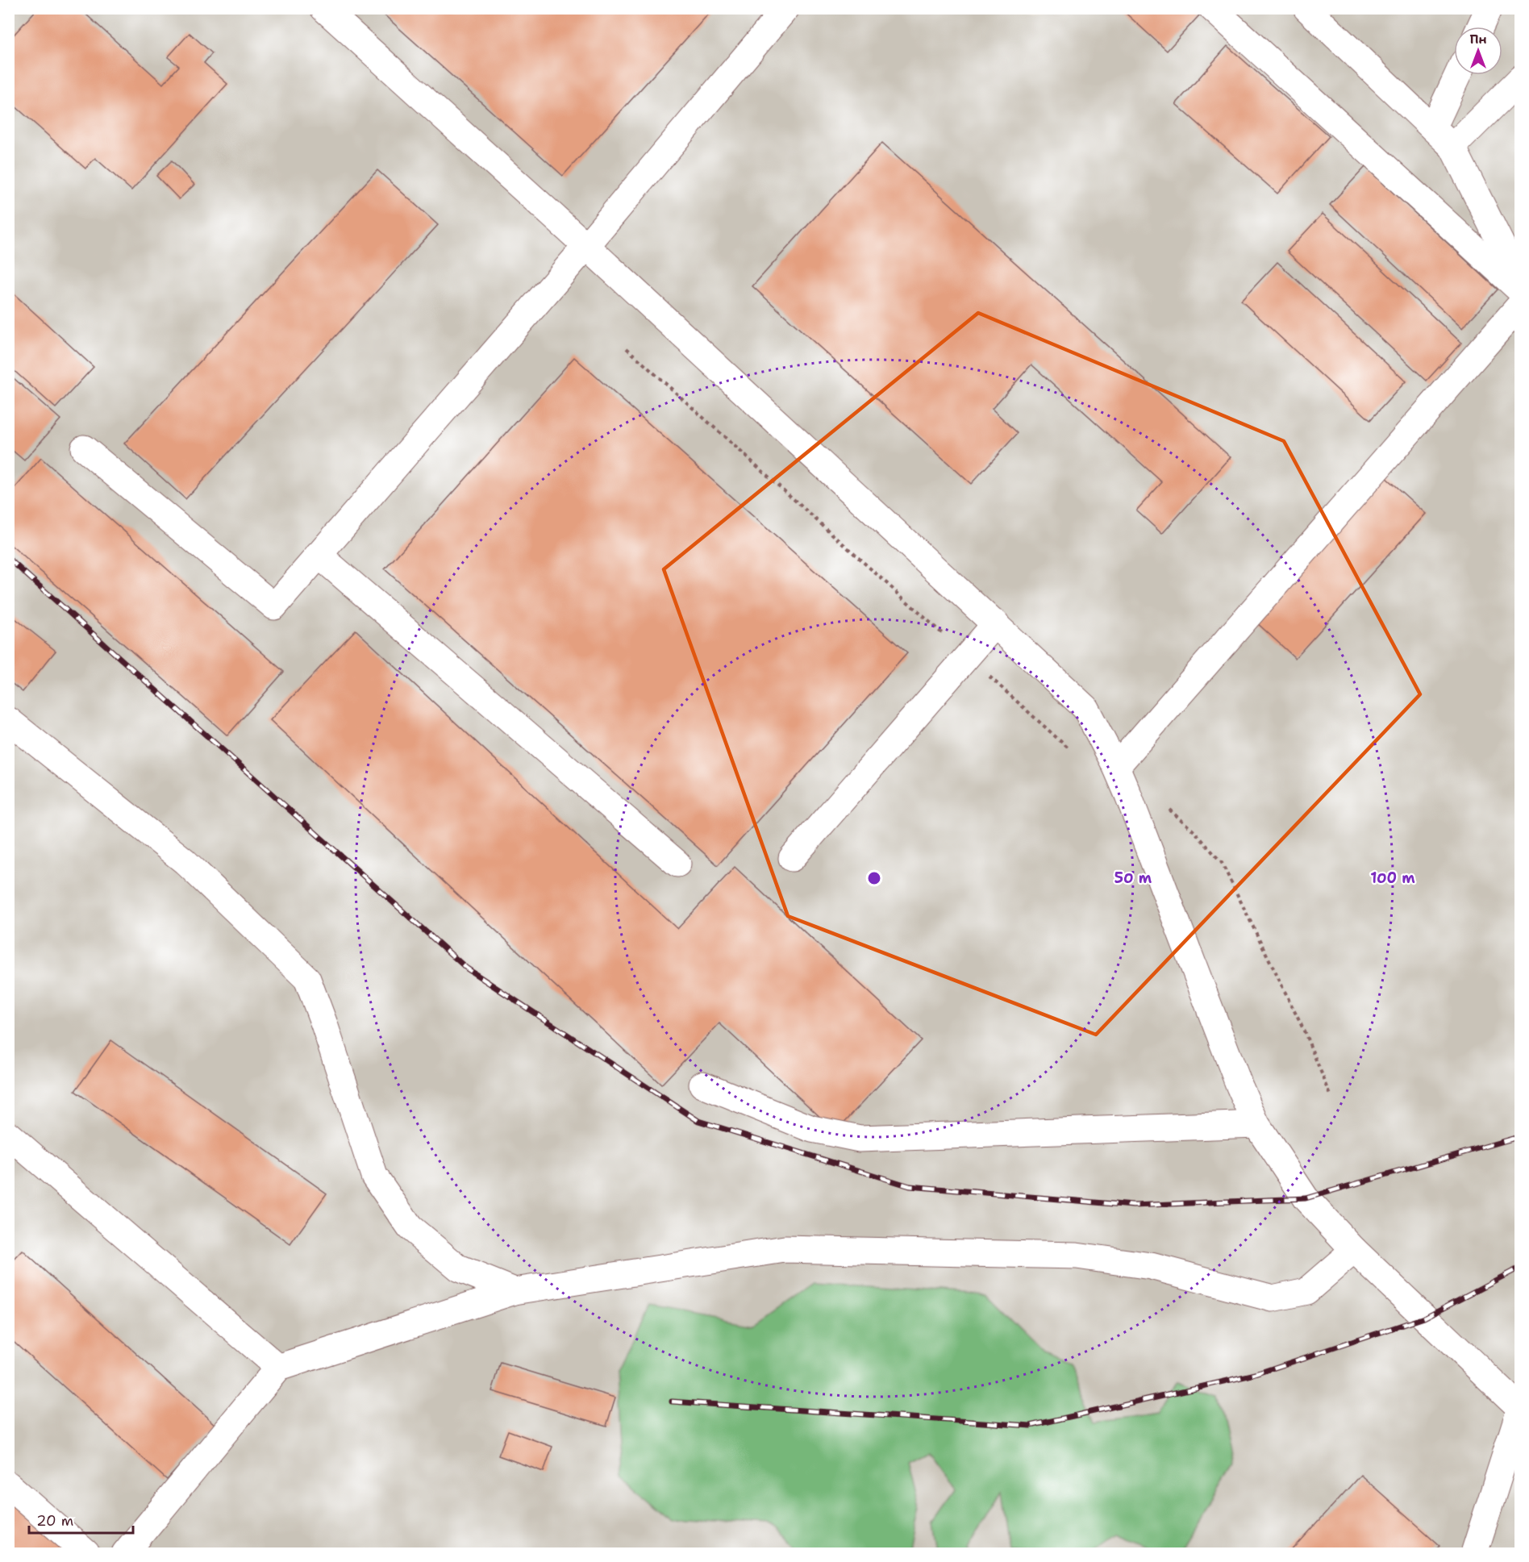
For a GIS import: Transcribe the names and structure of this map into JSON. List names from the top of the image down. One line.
{"scale_bar":"20 m","north":"top","rings":["50 m","100 m"]}
